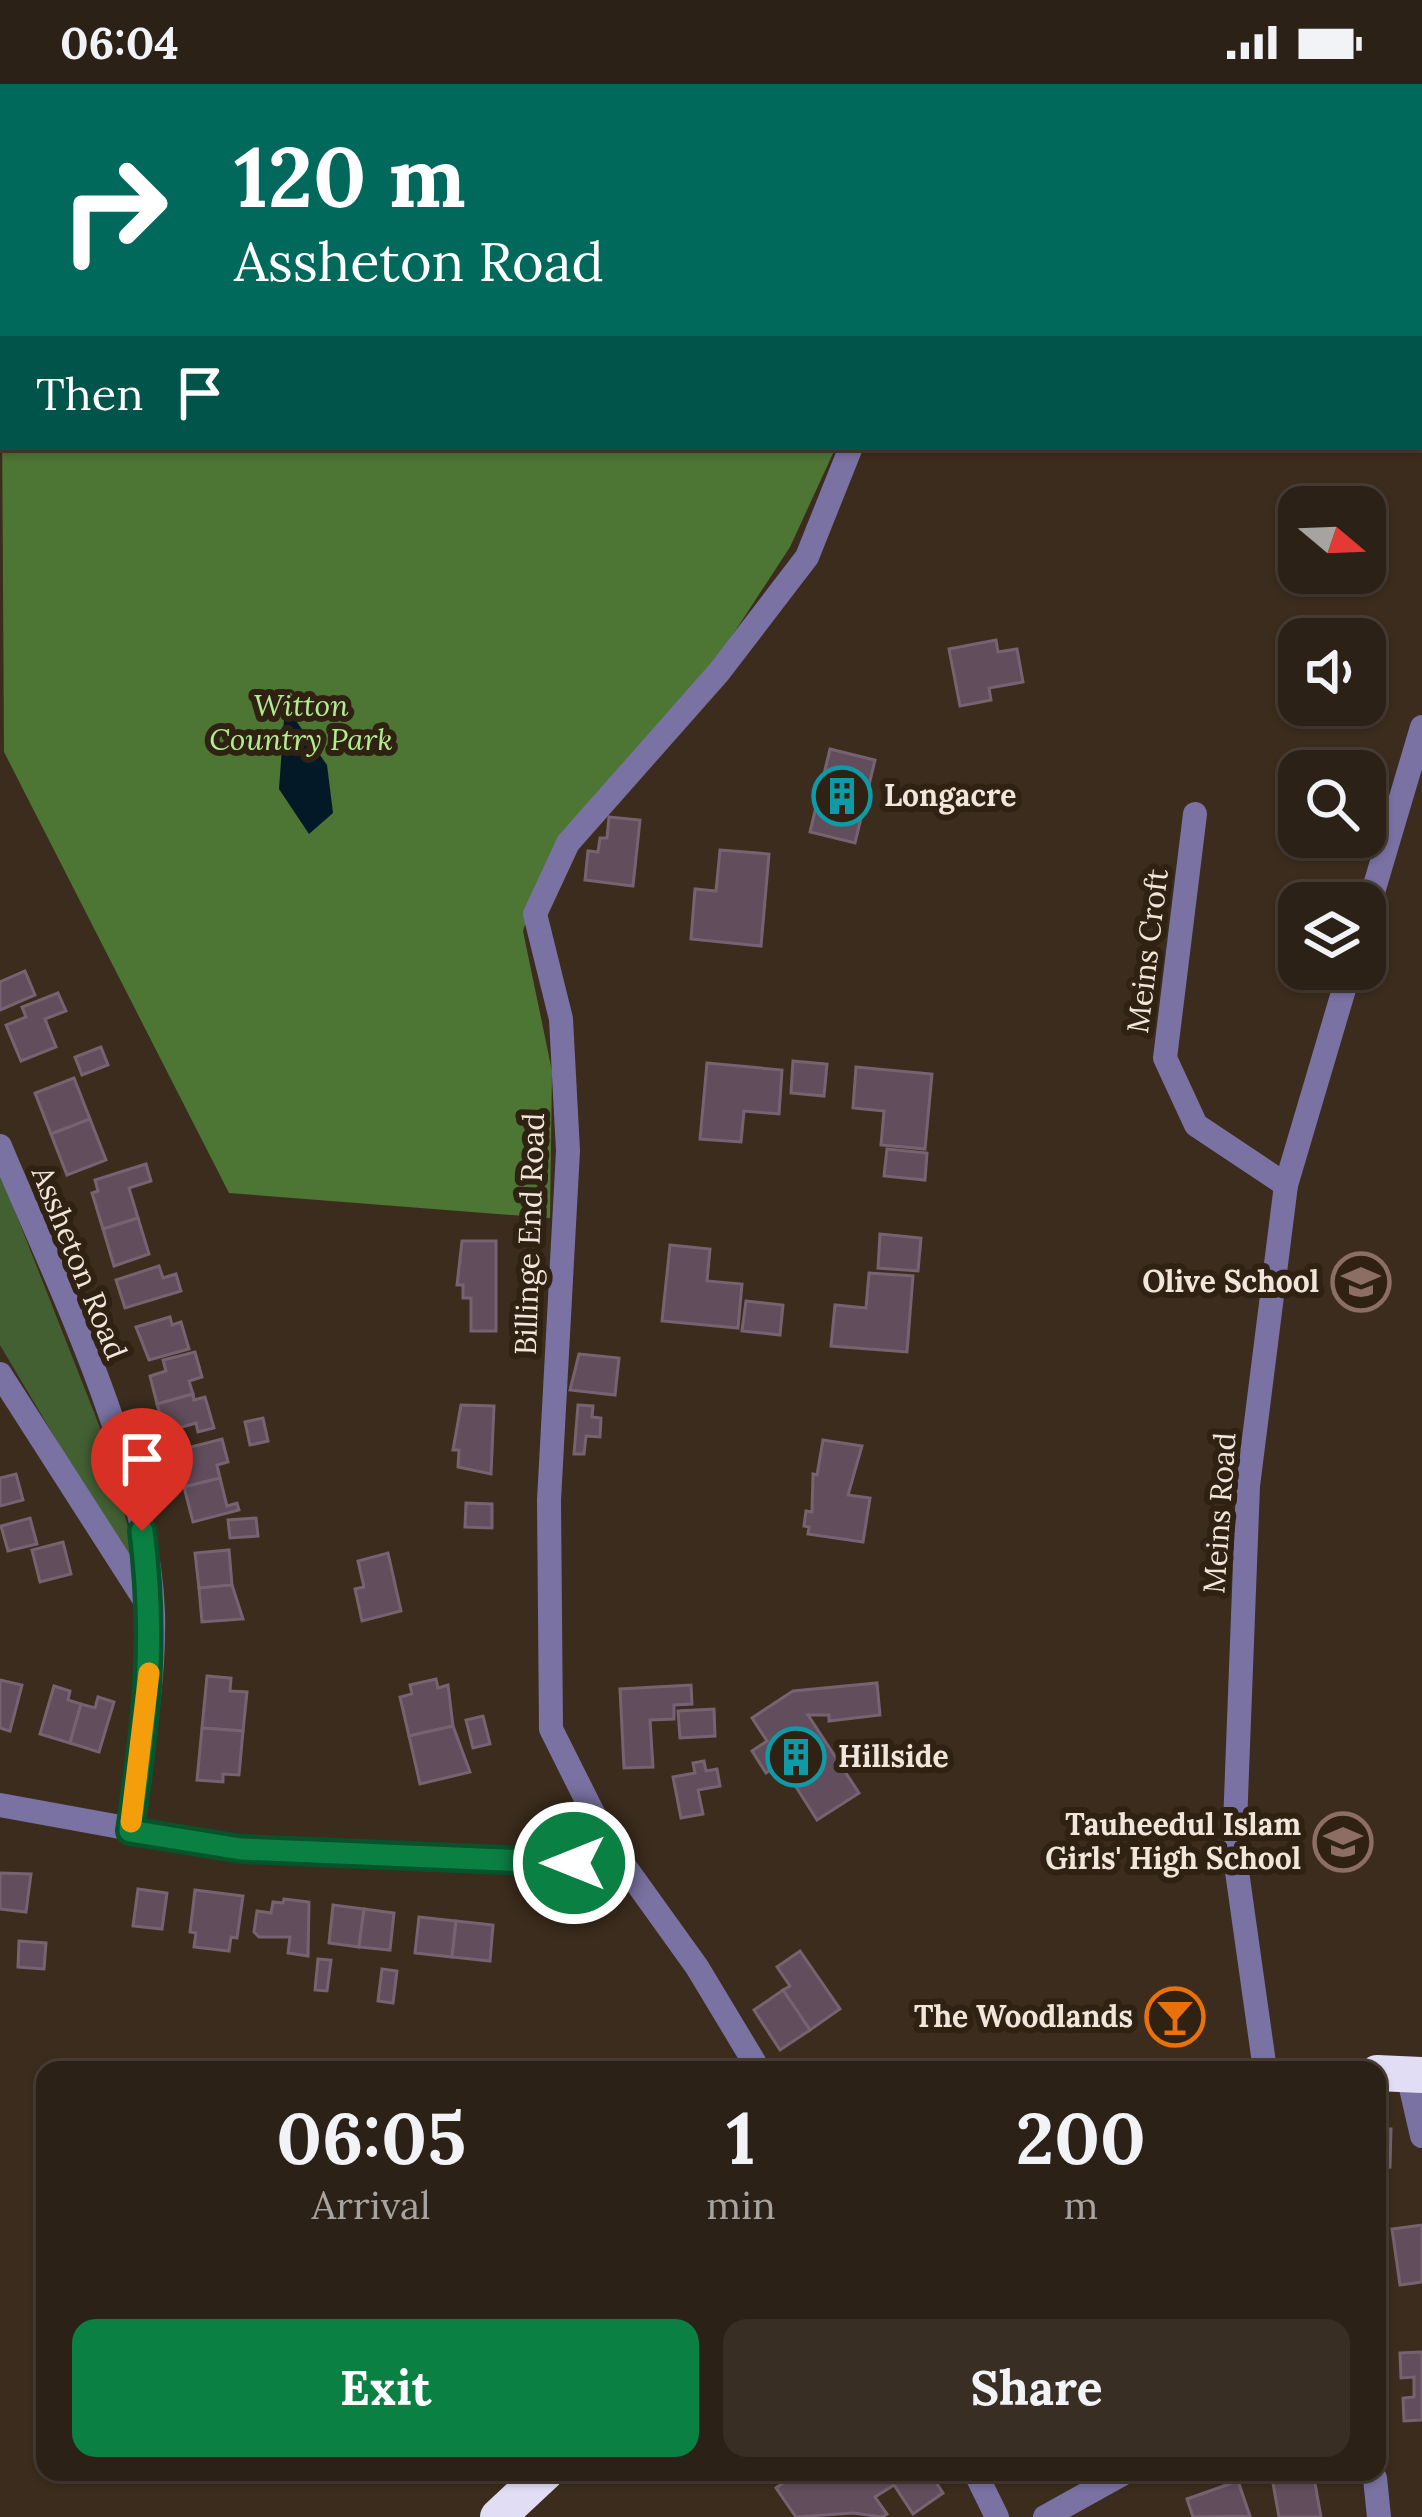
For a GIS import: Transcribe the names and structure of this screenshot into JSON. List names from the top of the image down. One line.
{"streets":{"street":["Meins Croft","Billinge End Road","Assheton Road","Meins Road"]},"crossings":[["Meins Croft","Meins Road"]],"parks":["Witton Country Park"],"places":{"building":["Longacre","Hillside"],"school or university":["Olive School","Tauheedul Islam Girls' High School"],"bar":["The Woodlands"]},"north":"right","page":{"status":"06:04","turn":["120 m","Assheton Road"],"then":"Then","eta":["06:05","Arrival","1","min","200","m"],"buttons":["Exit","Share"]}}
